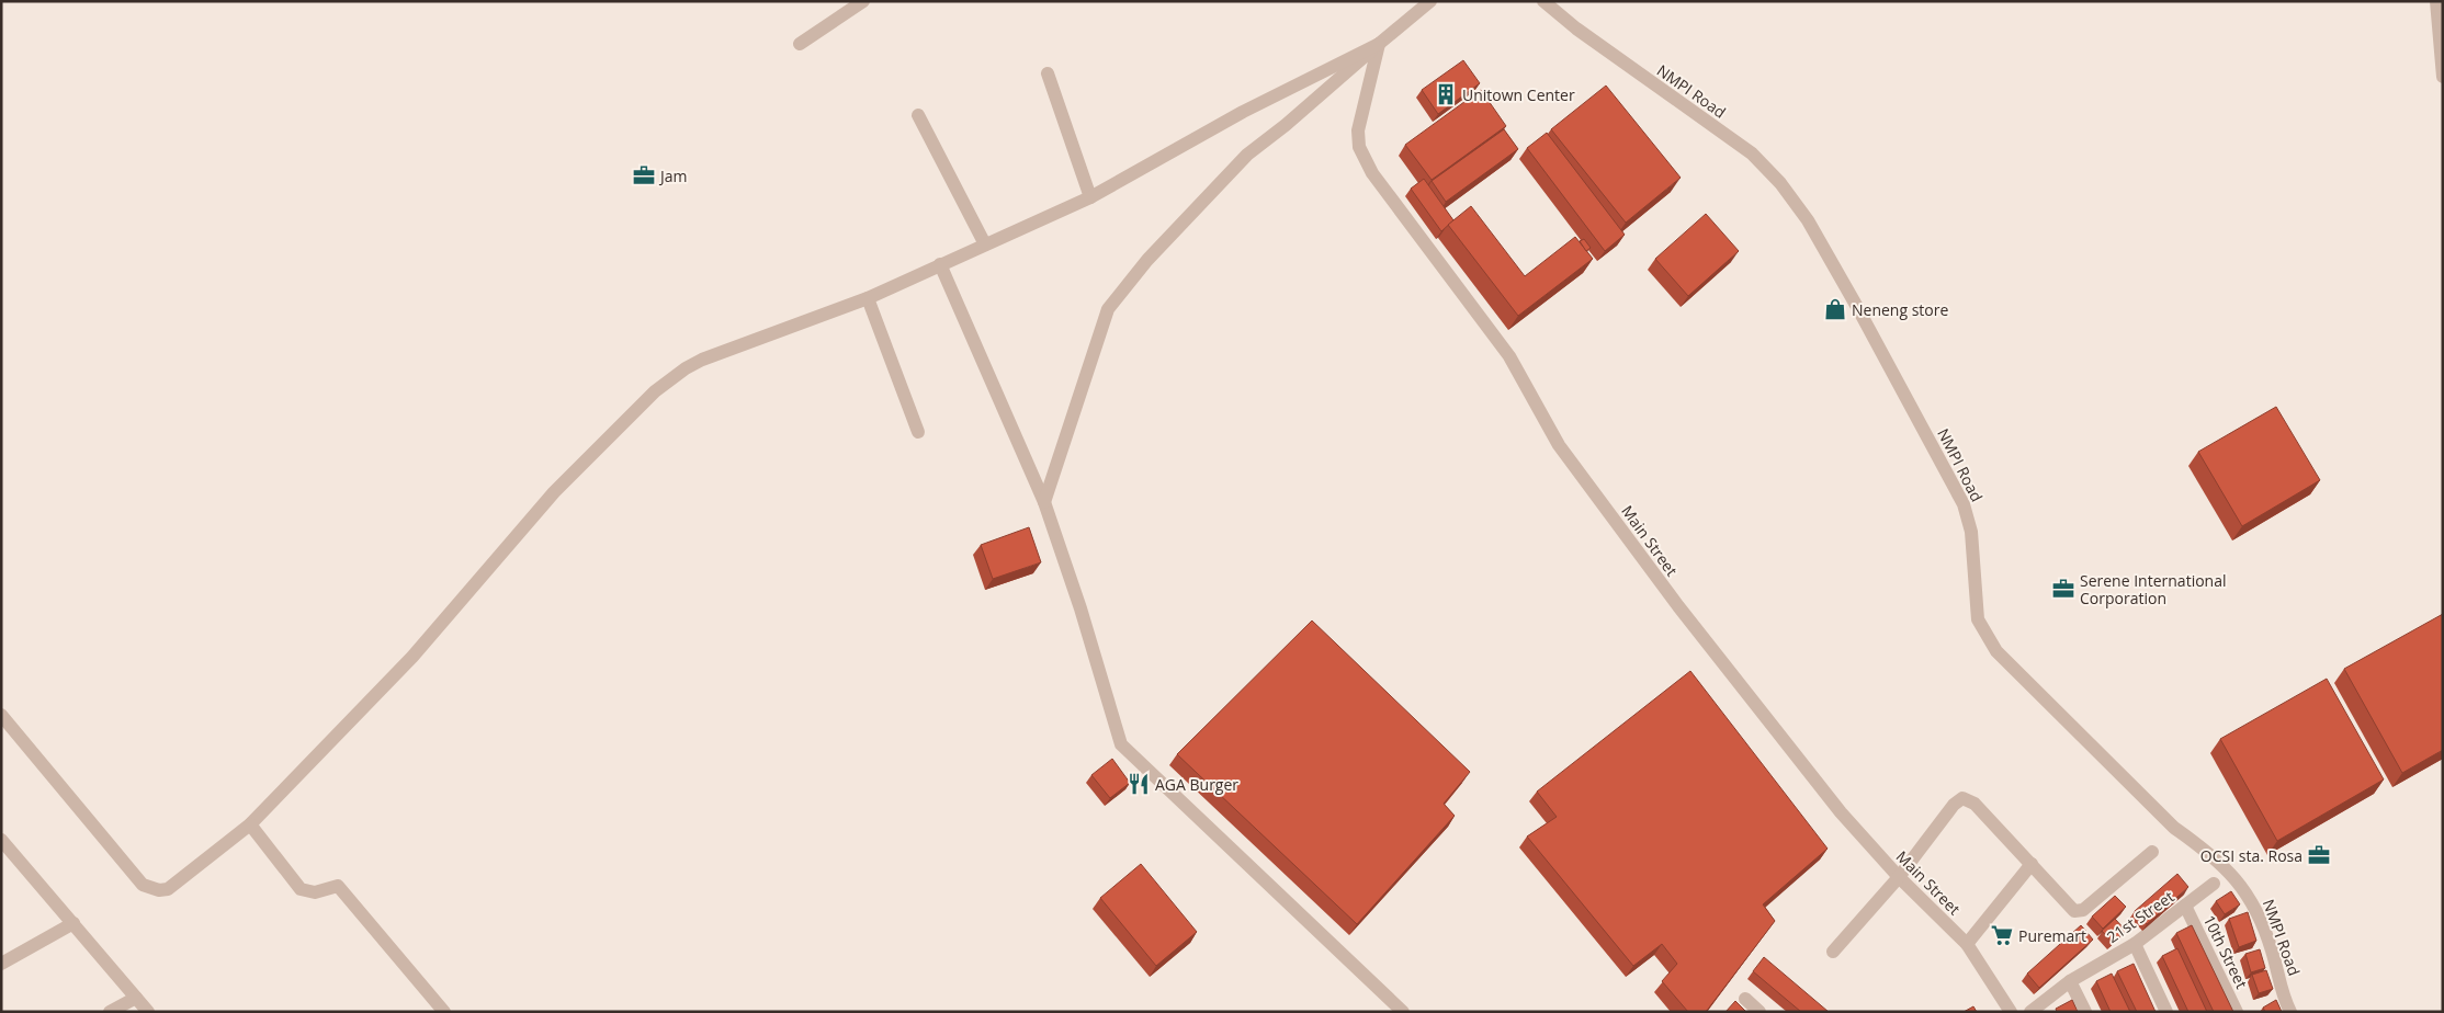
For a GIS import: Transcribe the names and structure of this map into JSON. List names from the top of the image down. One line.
{"streets":{"street":["NMPI Road","Main Street","21st Street","10th Street"]},"crossings":[["21st Street","10th Street"]],"places":{"building":["Unitown Center"],"office":["Jam","Serene International Corporation","OCSI sta. Rosa"],"shop":["Neneng store"],"restaurant":["AGA Burger"],"supermarket":["Puremart"]}}
